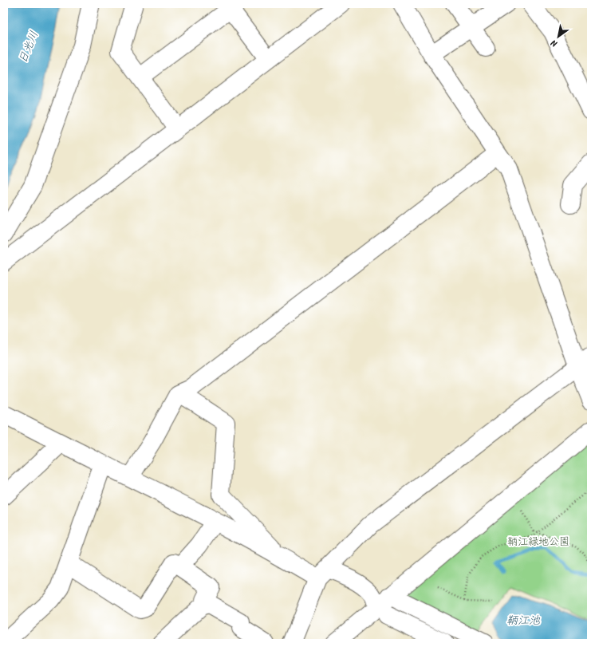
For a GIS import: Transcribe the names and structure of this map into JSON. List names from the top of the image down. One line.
{"water":["日光川","鞆江池"],"parks":["鞆江緑地公園"],"north":"bottom left"}
